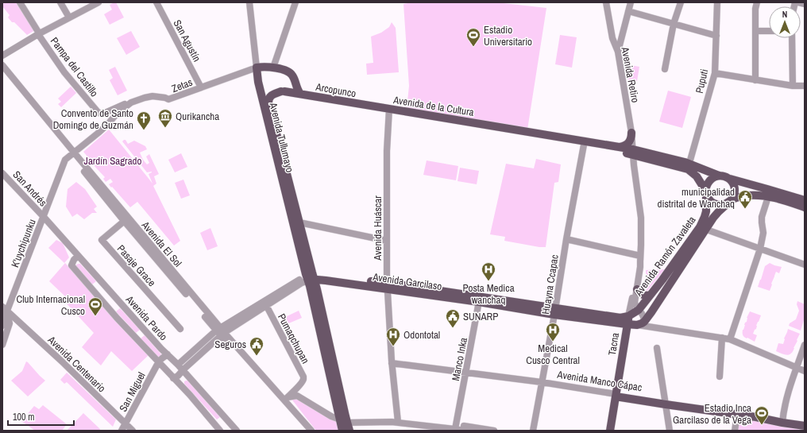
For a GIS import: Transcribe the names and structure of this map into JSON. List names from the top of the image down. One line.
{"streets":{"main road":["Arcopunco","Avenida de la Cultura","Avenida Tullumayo","Avenida Ramón Zavaleta","Avenida Garcilaso","Tacna","Avenida Manco Cápac"],"street":["San Agustín","Pampa del Castillo","Avenida Retiro","Puputi","Zetas","San Andrés","Avenida Huáscar","K'uychipunku","Avenida El Sol","Pasaje Grace","Huayna Ccapac","Avenida Pardo","Pumaqchupan","Manco Inka","Avenida Centenario","San Miguel"]},"crossings":[["San Agustín","Zetas"],["Pampa del Castillo","Zetas"],["Pampa del Castillo","K'uychipunku"],["Avenida Retiro","Avenida de la Cultura"],["Avenida Retiro","Tacna"],["Puputi","Avenida de la Cultura"],["Zetas","Avenida Tullumayo"],["Zetas","K'uychipunku"],["Arcopunco","Avenida de la Cultura"],["Arcopunco","Avenida Tullumayo"],["Arcopunco","Avenida Huáscar"],["Avenida de la Cultura","Avenida Huáscar"],["Avenida de la Cultura","Avenida Ramón Zavaleta"],["Avenida de la Cultura","Huayna Ccapac"],["Avenida de la Cultura","Tacna"],["Avenida Tullumayo","Avenida Garcilaso"],["San Andrés","K'uychipunku"],["San Andrés","Avenida Pardo"],["Avenida Huáscar","Avenida Garcilaso"],["Avenida Huáscar","Avenida Manco Cápac"],["K'uychipunku","Avenida El Sol"],["K'uychipunku","Avenida Pardo"],["K'uychipunku","Avenida Centenario"],["Avenida El Sol","Pasaje Grace"],["Avenida Ramón Zavaleta","Avenida Garcilaso"],["Avenida Ramón Zavaleta","Tacna"],["Avenida Garcilaso","Huayna Ccapac"],["Avenida Garcilaso","Tacna"],["Avenida Garcilaso","Manco Inka"],["Huayna Ccapac","Avenida Manco Cápac"],["Tacna","Avenida Manco Cápac"],["Manco Inka","Avenida Manco Cápac"],["Avenida Centenario","San Miguel"]],"parks":["Jardín Sagrado"],"places":{"sports":["Estadio Universitario","Club Internacional Cusco","Estadio Inca Garcilaso de la Vega"],"museum":["Qurikancha"],"church":["Convento de Santo Domingo de Guzmán"],"public building":["municipalidad distrital de Wanchaq","SUNARP","Seguros"],"hospital":["Posta Medica wanchaq","Medical Cusco Central","Odontotal"]},"scale_bar":"100 m","north":"top"}
